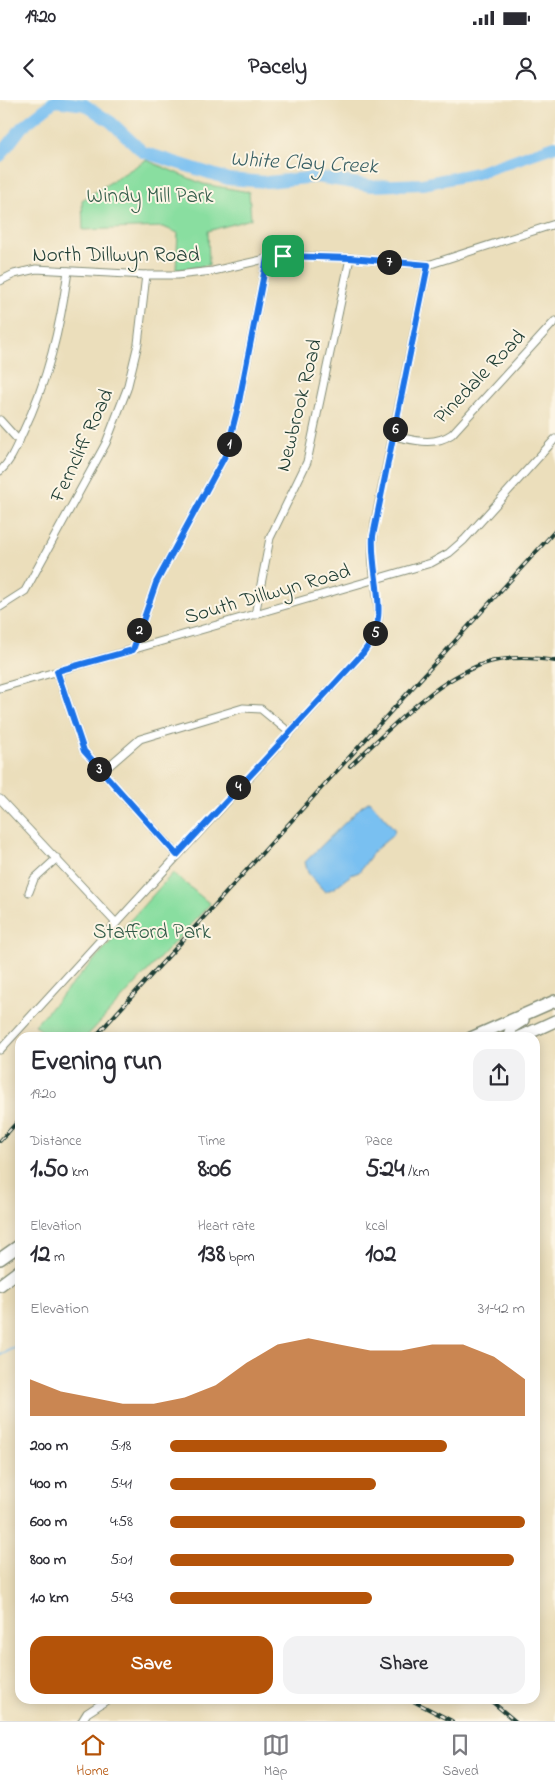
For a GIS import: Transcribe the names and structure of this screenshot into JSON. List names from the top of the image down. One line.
{"streets":{"street":["North Dillwyn Road","Pinedale Road","Newbrook Road","Ferncliff Road","South Dillwyn Road"]},"crossings":[["North Dillwyn Road","Newbrook Road"],["North Dillwyn Road","Ferncliff Road"],["Newbrook Road","South Dillwyn Road"]],"water":["White Clay Creek"],"parks":["Windy Mill Park","Stafford Park"],"page":{"status":"19:20","header":"Pacely","pins":["7","6","1","2","5","3","4"],"heading":["Evening run","19:20"],"stats":[["Distance","1.50 km"],["Time","8:06"],["Pace","5:24 /km"],["Elevation","12 m"],["Heart rate","138 bpm"],["kcal","102"]],"chart":["Elevation","31–42 m"],"list":[{"name":"200 m","note":"5:18"},{"name":"400 m","note":"5:41"},{"name":"600 m","note":"4:58"},{"name":"800 m","note":"5:01"},{"name":"1.0 km","note":"5:43"}],"buttons":["Save","Share"],"tabs":["Home","Map","Saved"]}}
